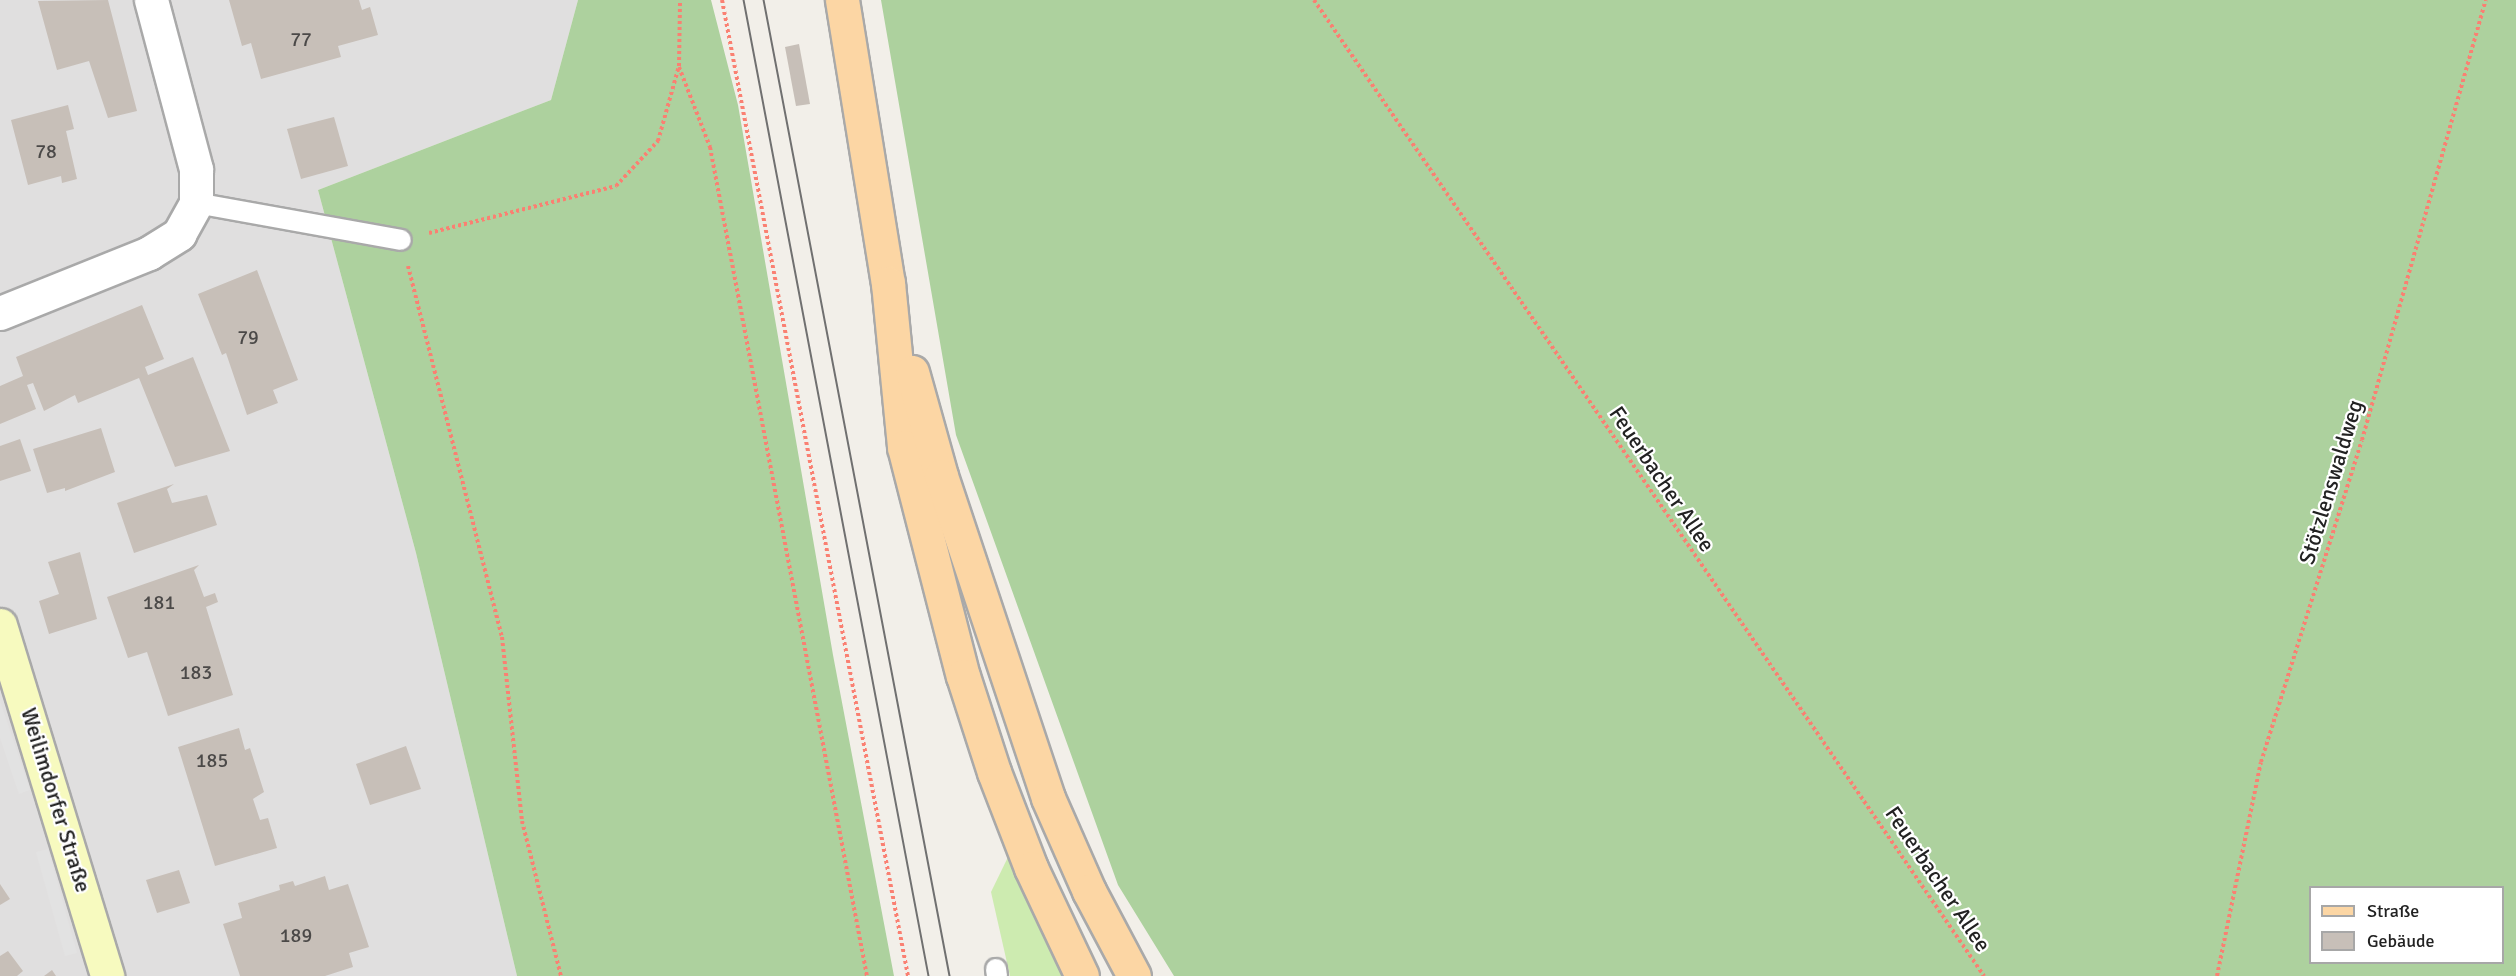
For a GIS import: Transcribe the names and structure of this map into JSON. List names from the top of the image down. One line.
{"streets":{"street":["Weilimdorfer Straße"],"path":["Feuerbacher Allee","Stötzlenswaldweg"]},"house_numbers":["77","78","79","181","183","185","189"],"legend":["Straße","Gebäude"]}
